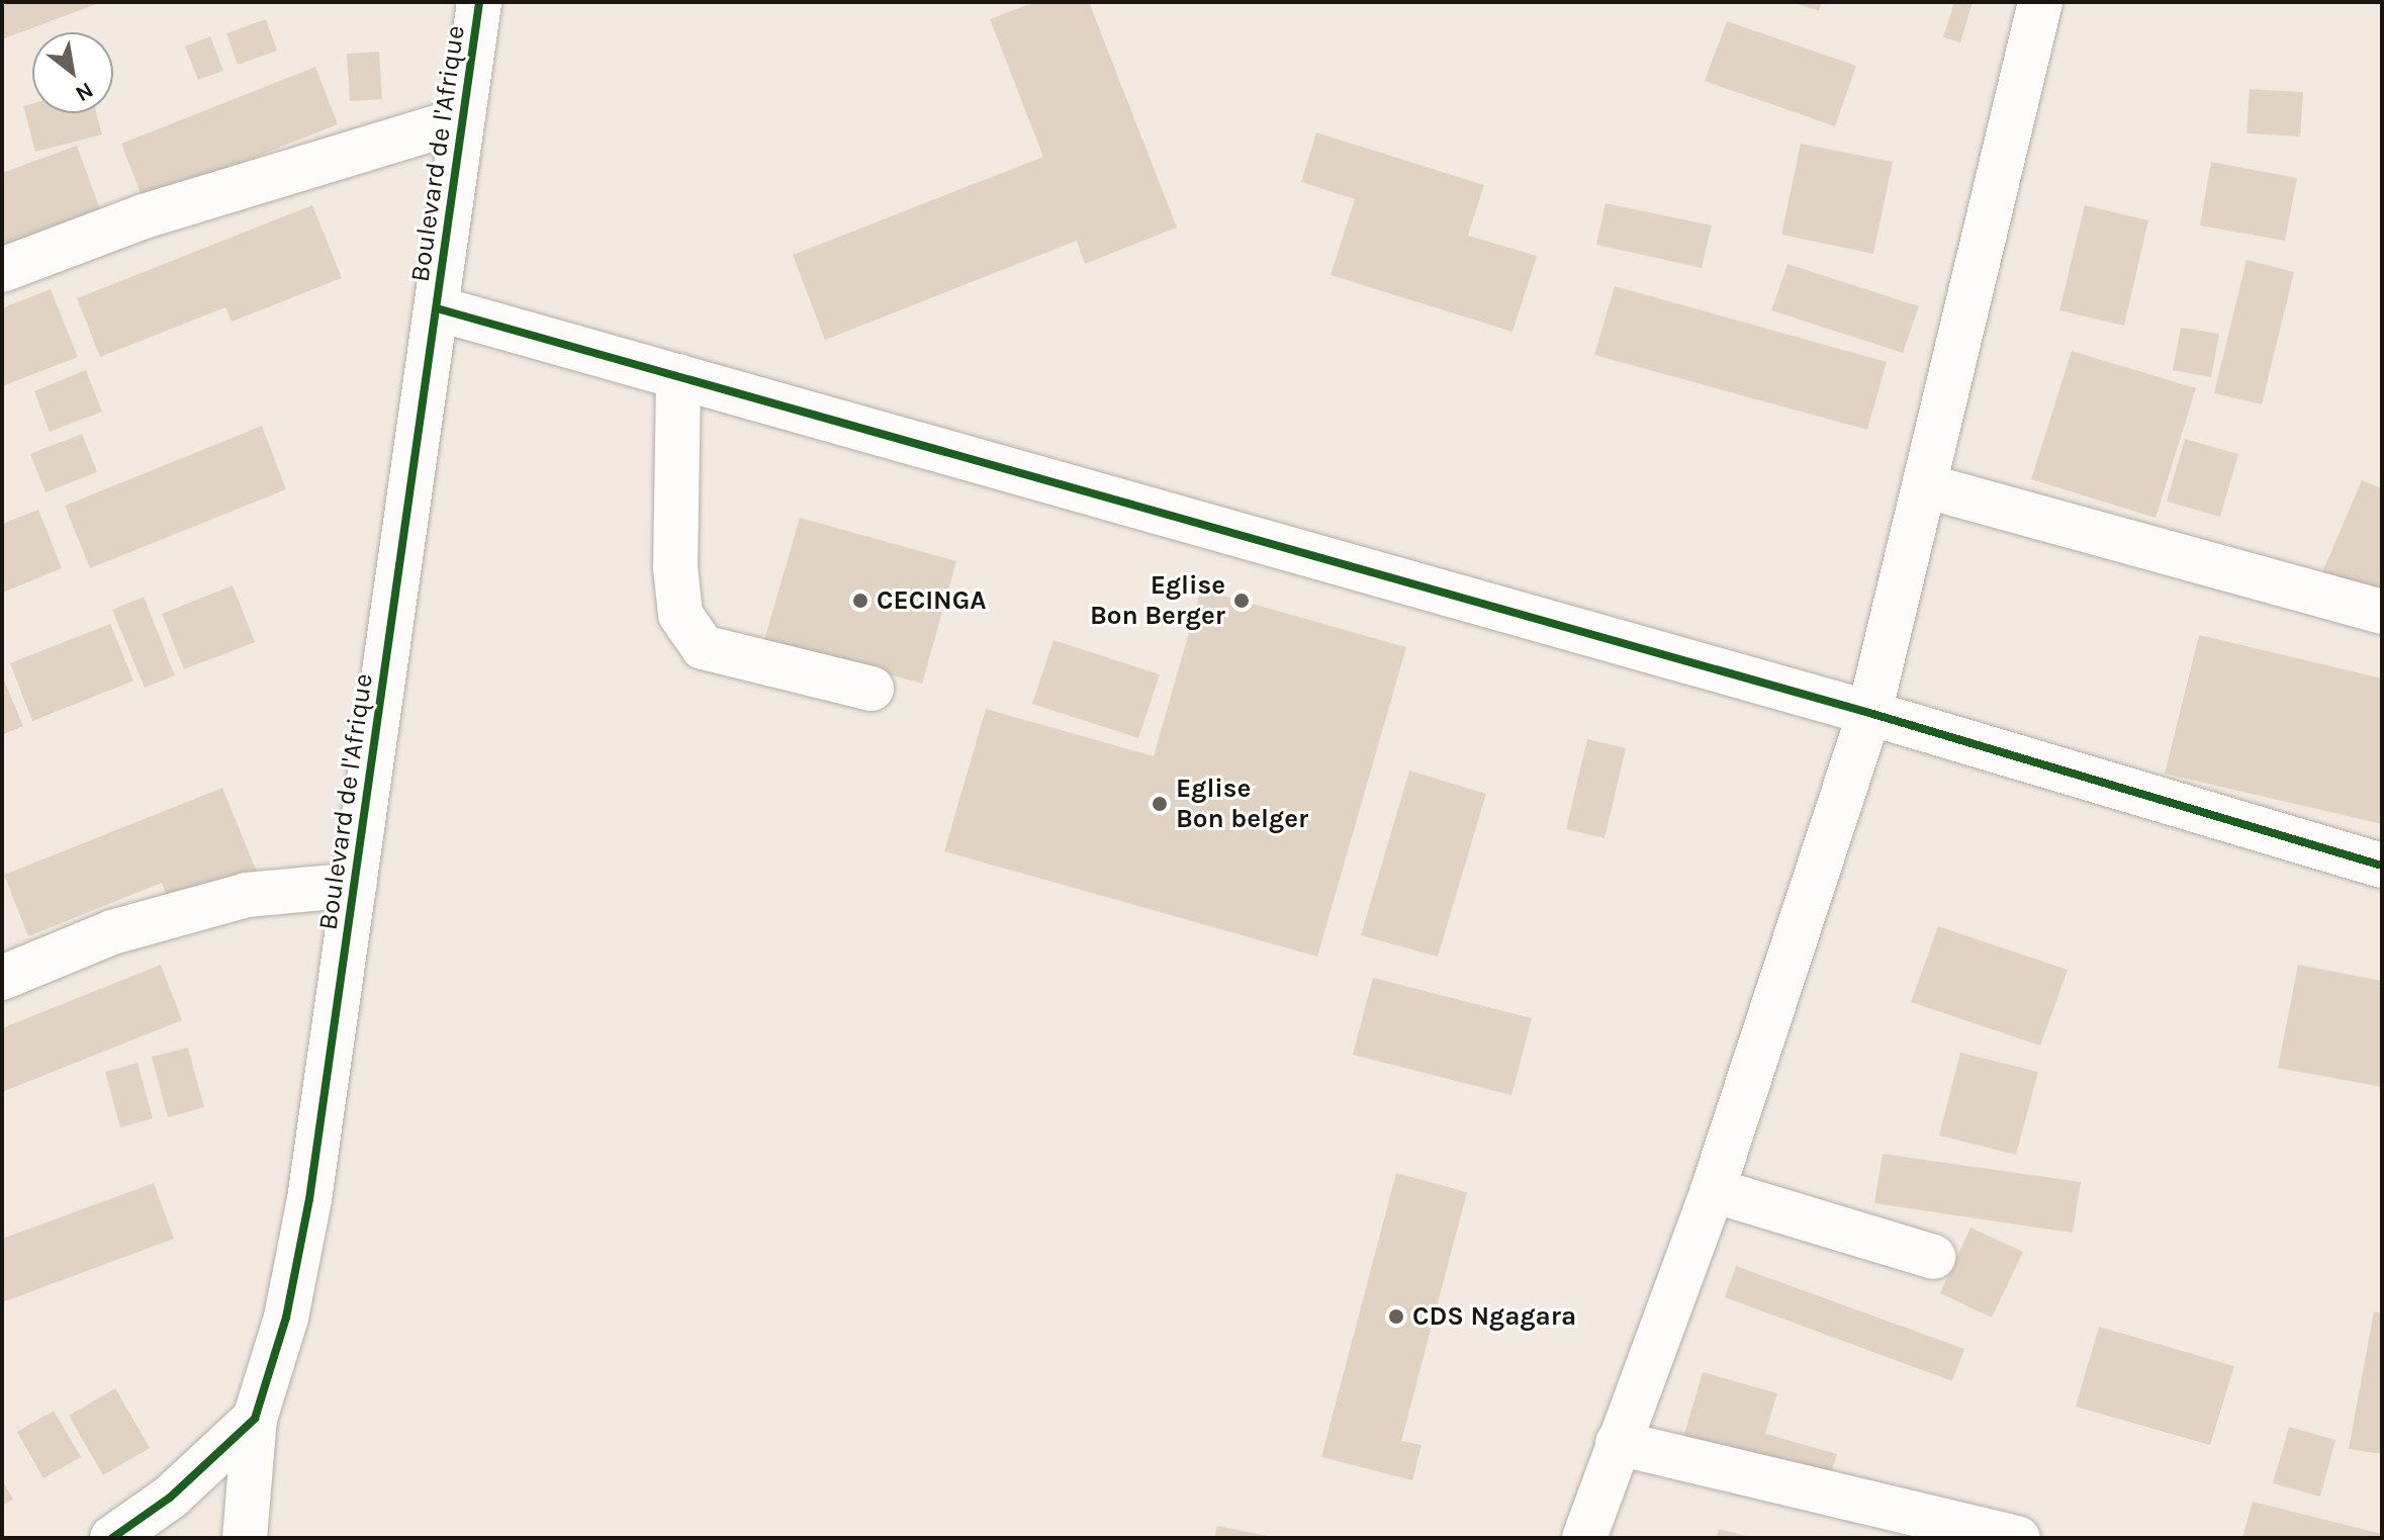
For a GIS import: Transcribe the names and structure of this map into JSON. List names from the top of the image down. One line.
{"streets":{"street":["Boulevard de l'Afrique"]},"places":["CECINGA","Eglise Bon Berger","Eglise Bon belger","CDS Ngagara"],"north":"bottom right"}
